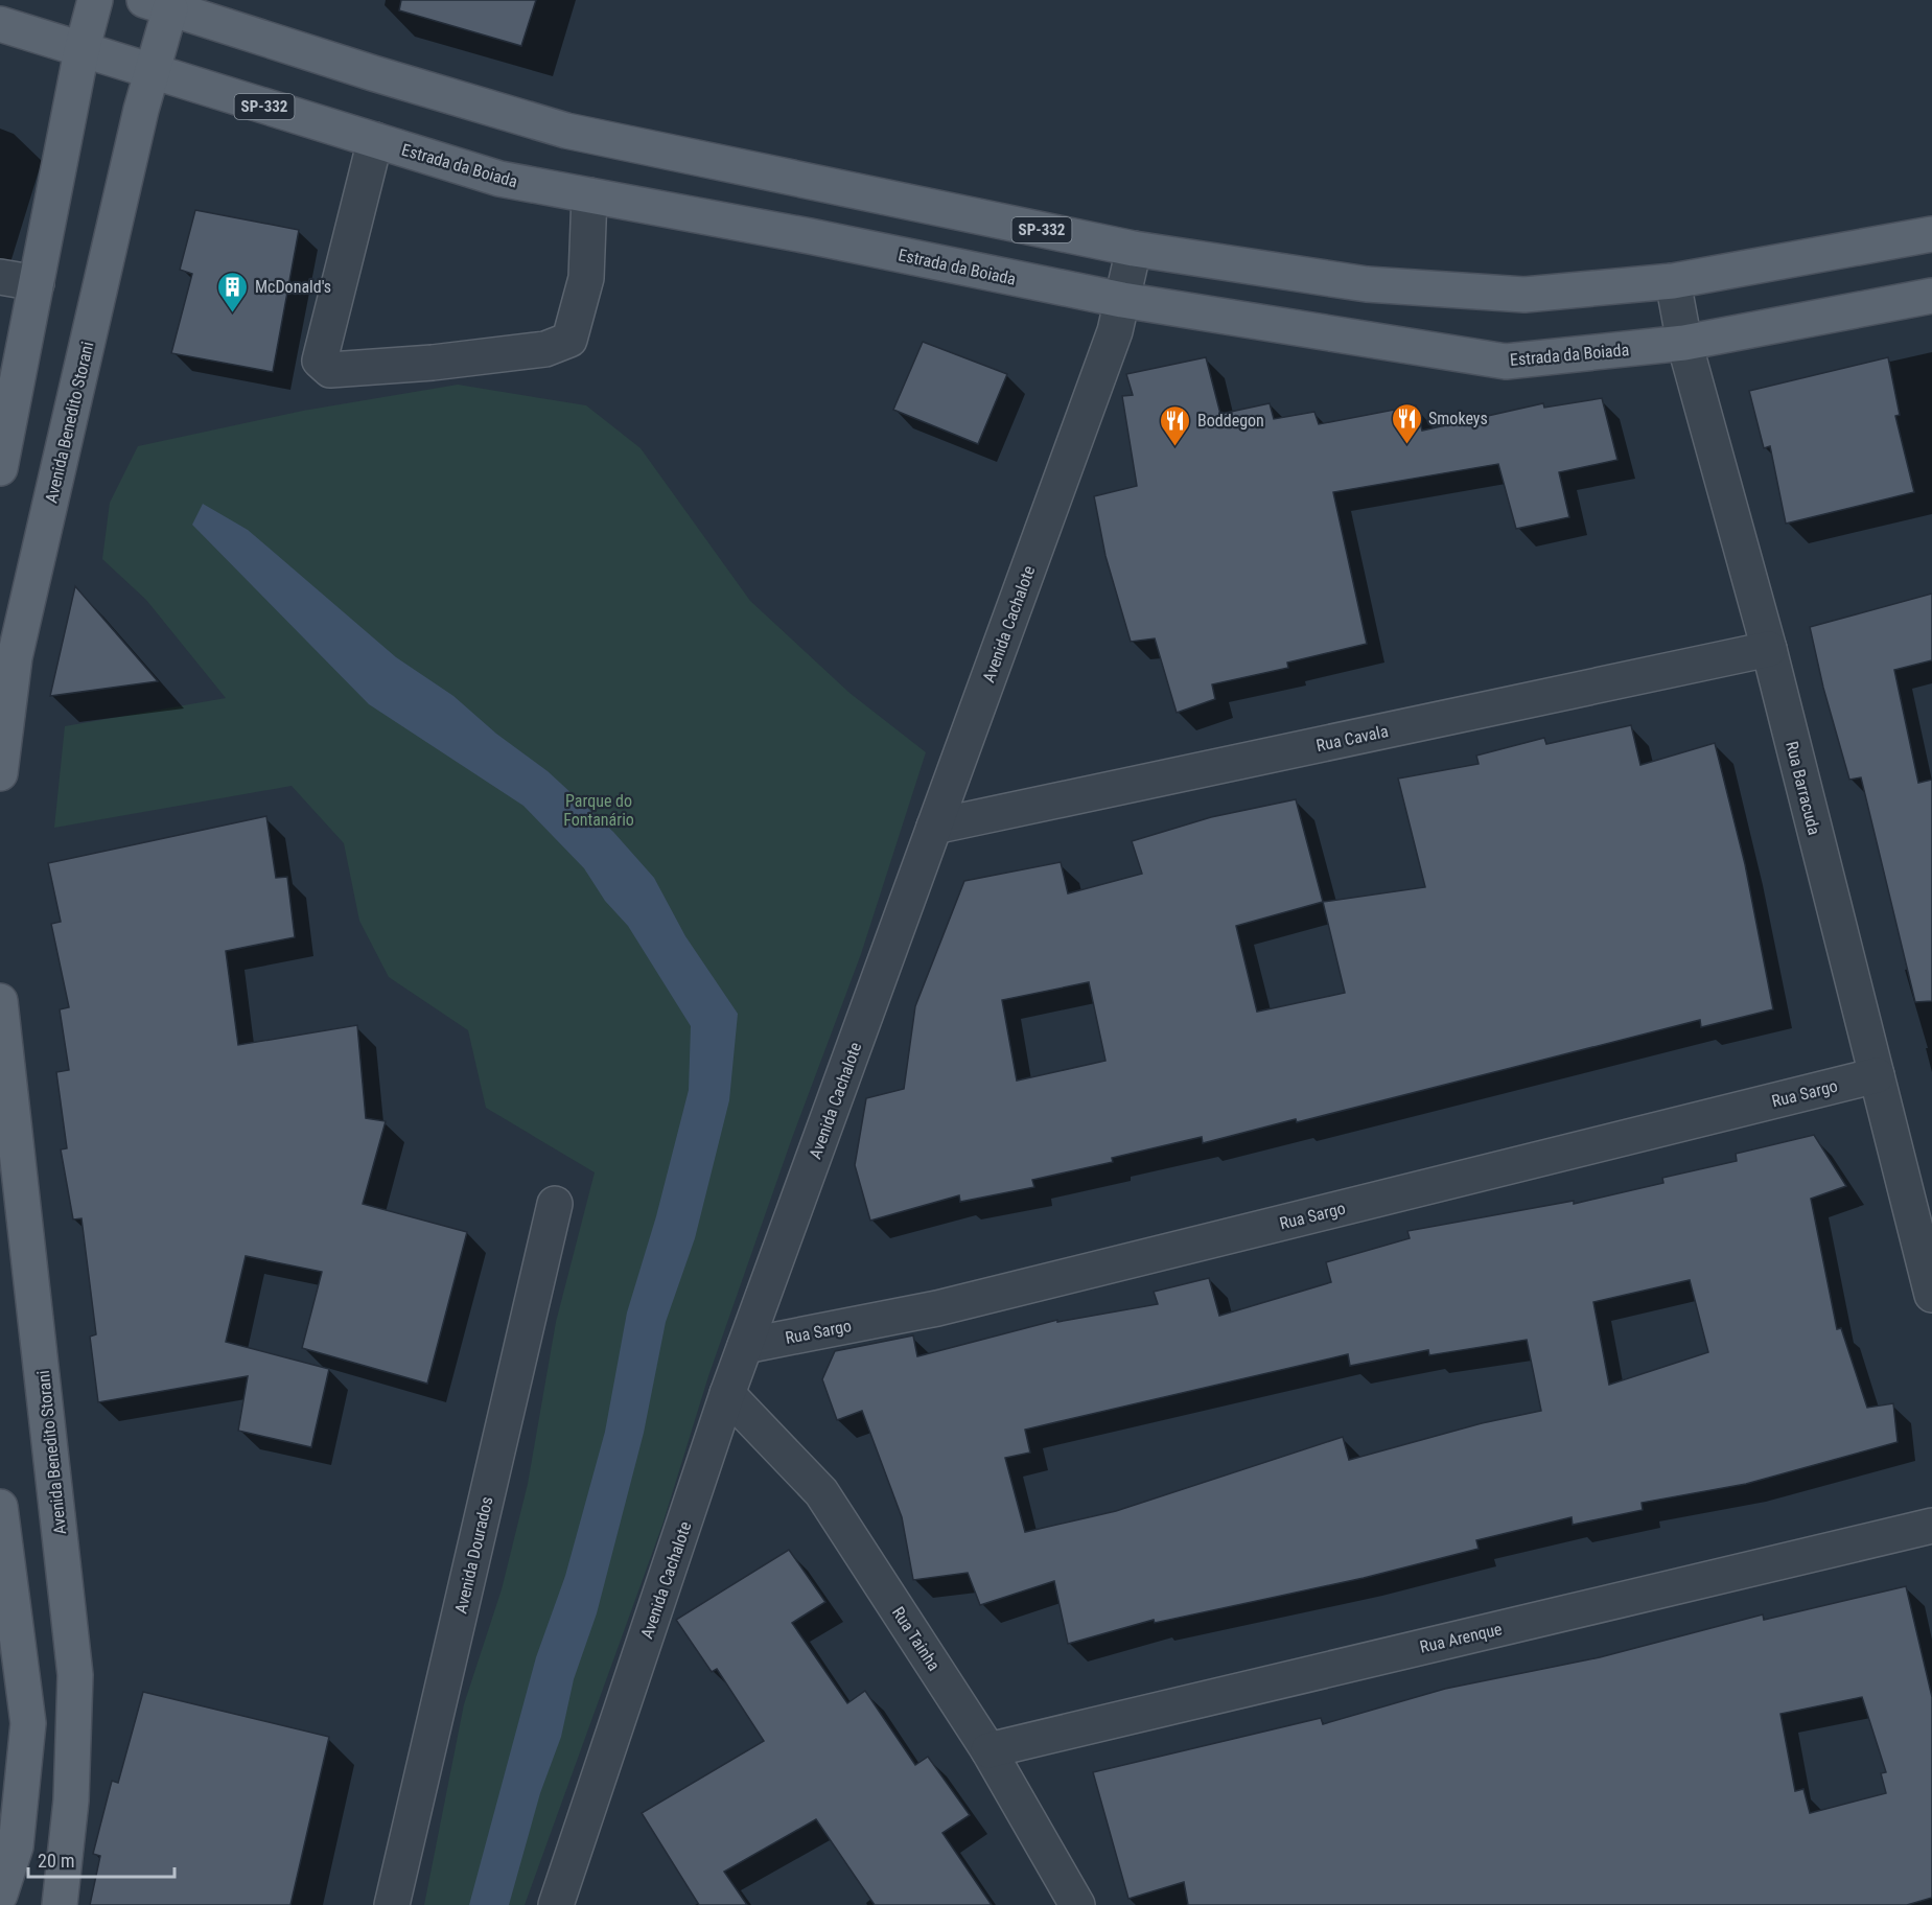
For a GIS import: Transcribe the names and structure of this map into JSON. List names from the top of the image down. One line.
{"streets":{"main road":["SP-332","Estrada da Boiada","Avenida Benedito Storani"],"street":["Avenida Cachalote","Rua Cavala","Rua Barracuda","Rua Sargo","Avenida Dourados","Rua Arenque","Rua Tainha"]},"crossings":[["SP-332","Avenida Benedito Storani"],["SP-332","Avenida Cachalote"],["SP-332","Rua Barracuda"],["Estrada da Boiada","Avenida Benedito Storani"],["Estrada da Boiada","Avenida Cachalote"],["Estrada da Boiada","Rua Barracuda"],["Avenida Cachalote","Rua Cavala"],["Avenida Cachalote","Rua Sargo"],["Avenida Cachalote","Rua Tainha"],["Rua Cavala","Rua Barracuda"],["Rua Barracuda","Rua Sargo"],["Rua Arenque","Rua Tainha"]],"parks":["Parque do Fontanário"],"places":{"building":["McDonald's"],"restaurant":["Smokeys","Boddegon"]},"scale_bar":"20 m"}
